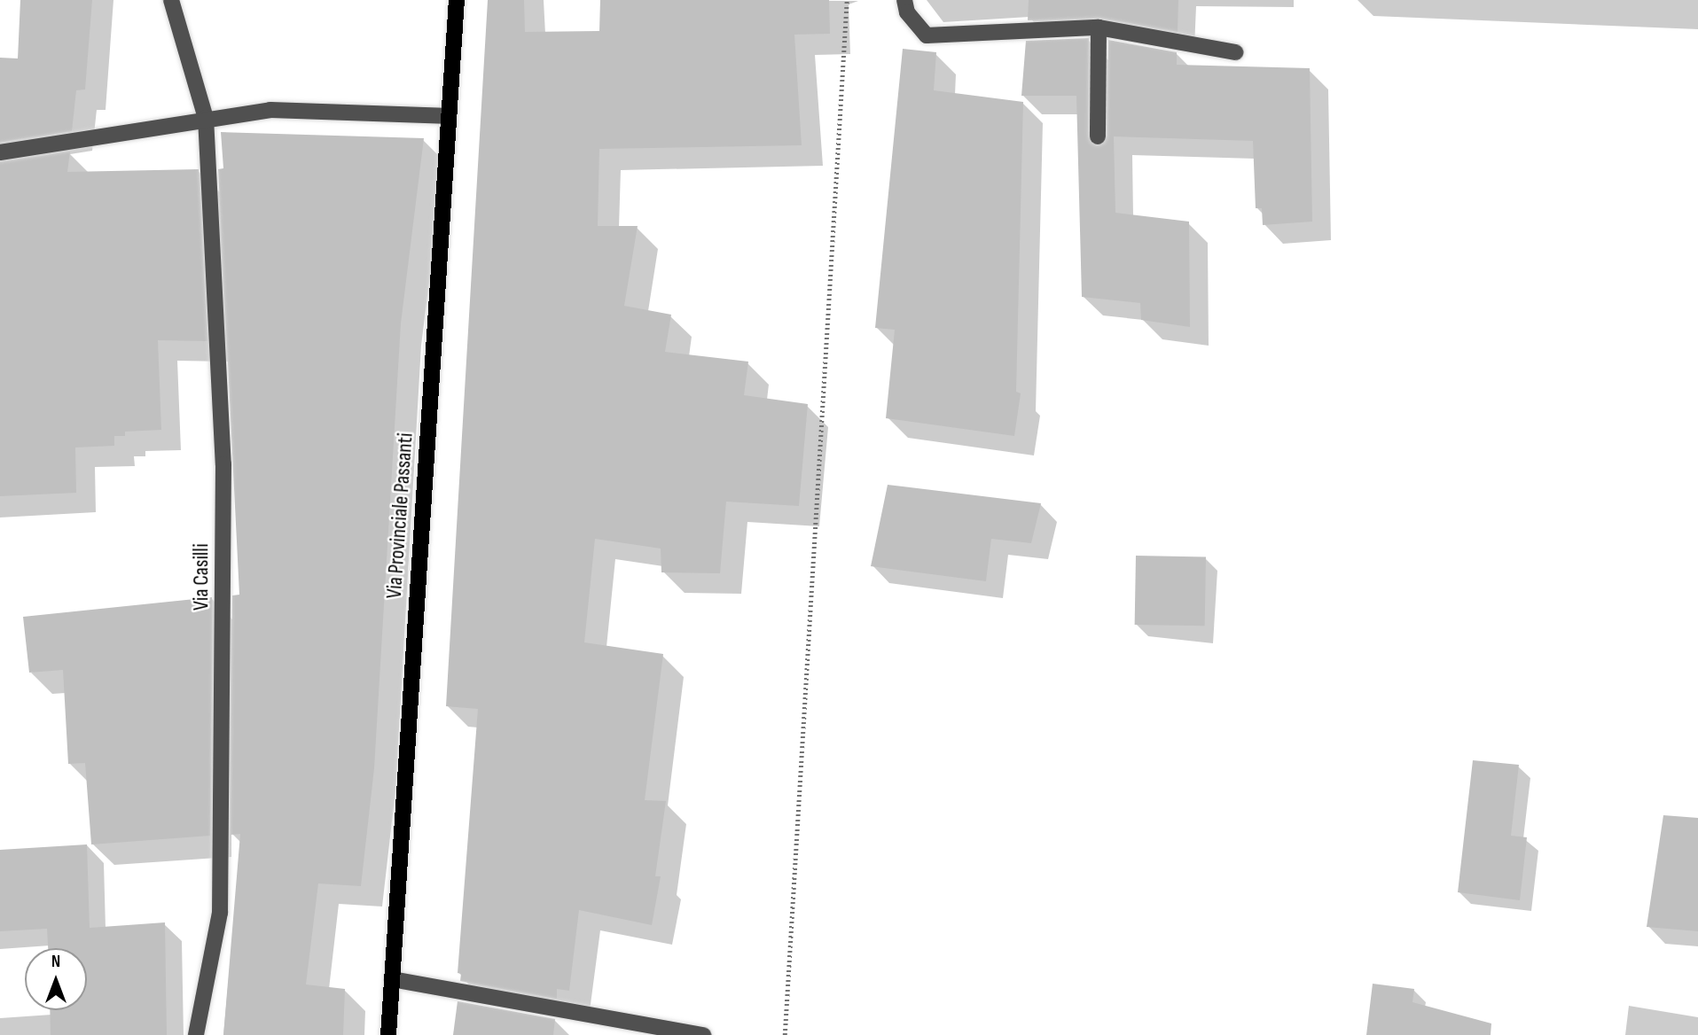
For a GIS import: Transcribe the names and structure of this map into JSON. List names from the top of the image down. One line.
{"streets":{"main road":["Via Provinciale Passanti"],"street":["Via Casilli"]},"north":"top"}
